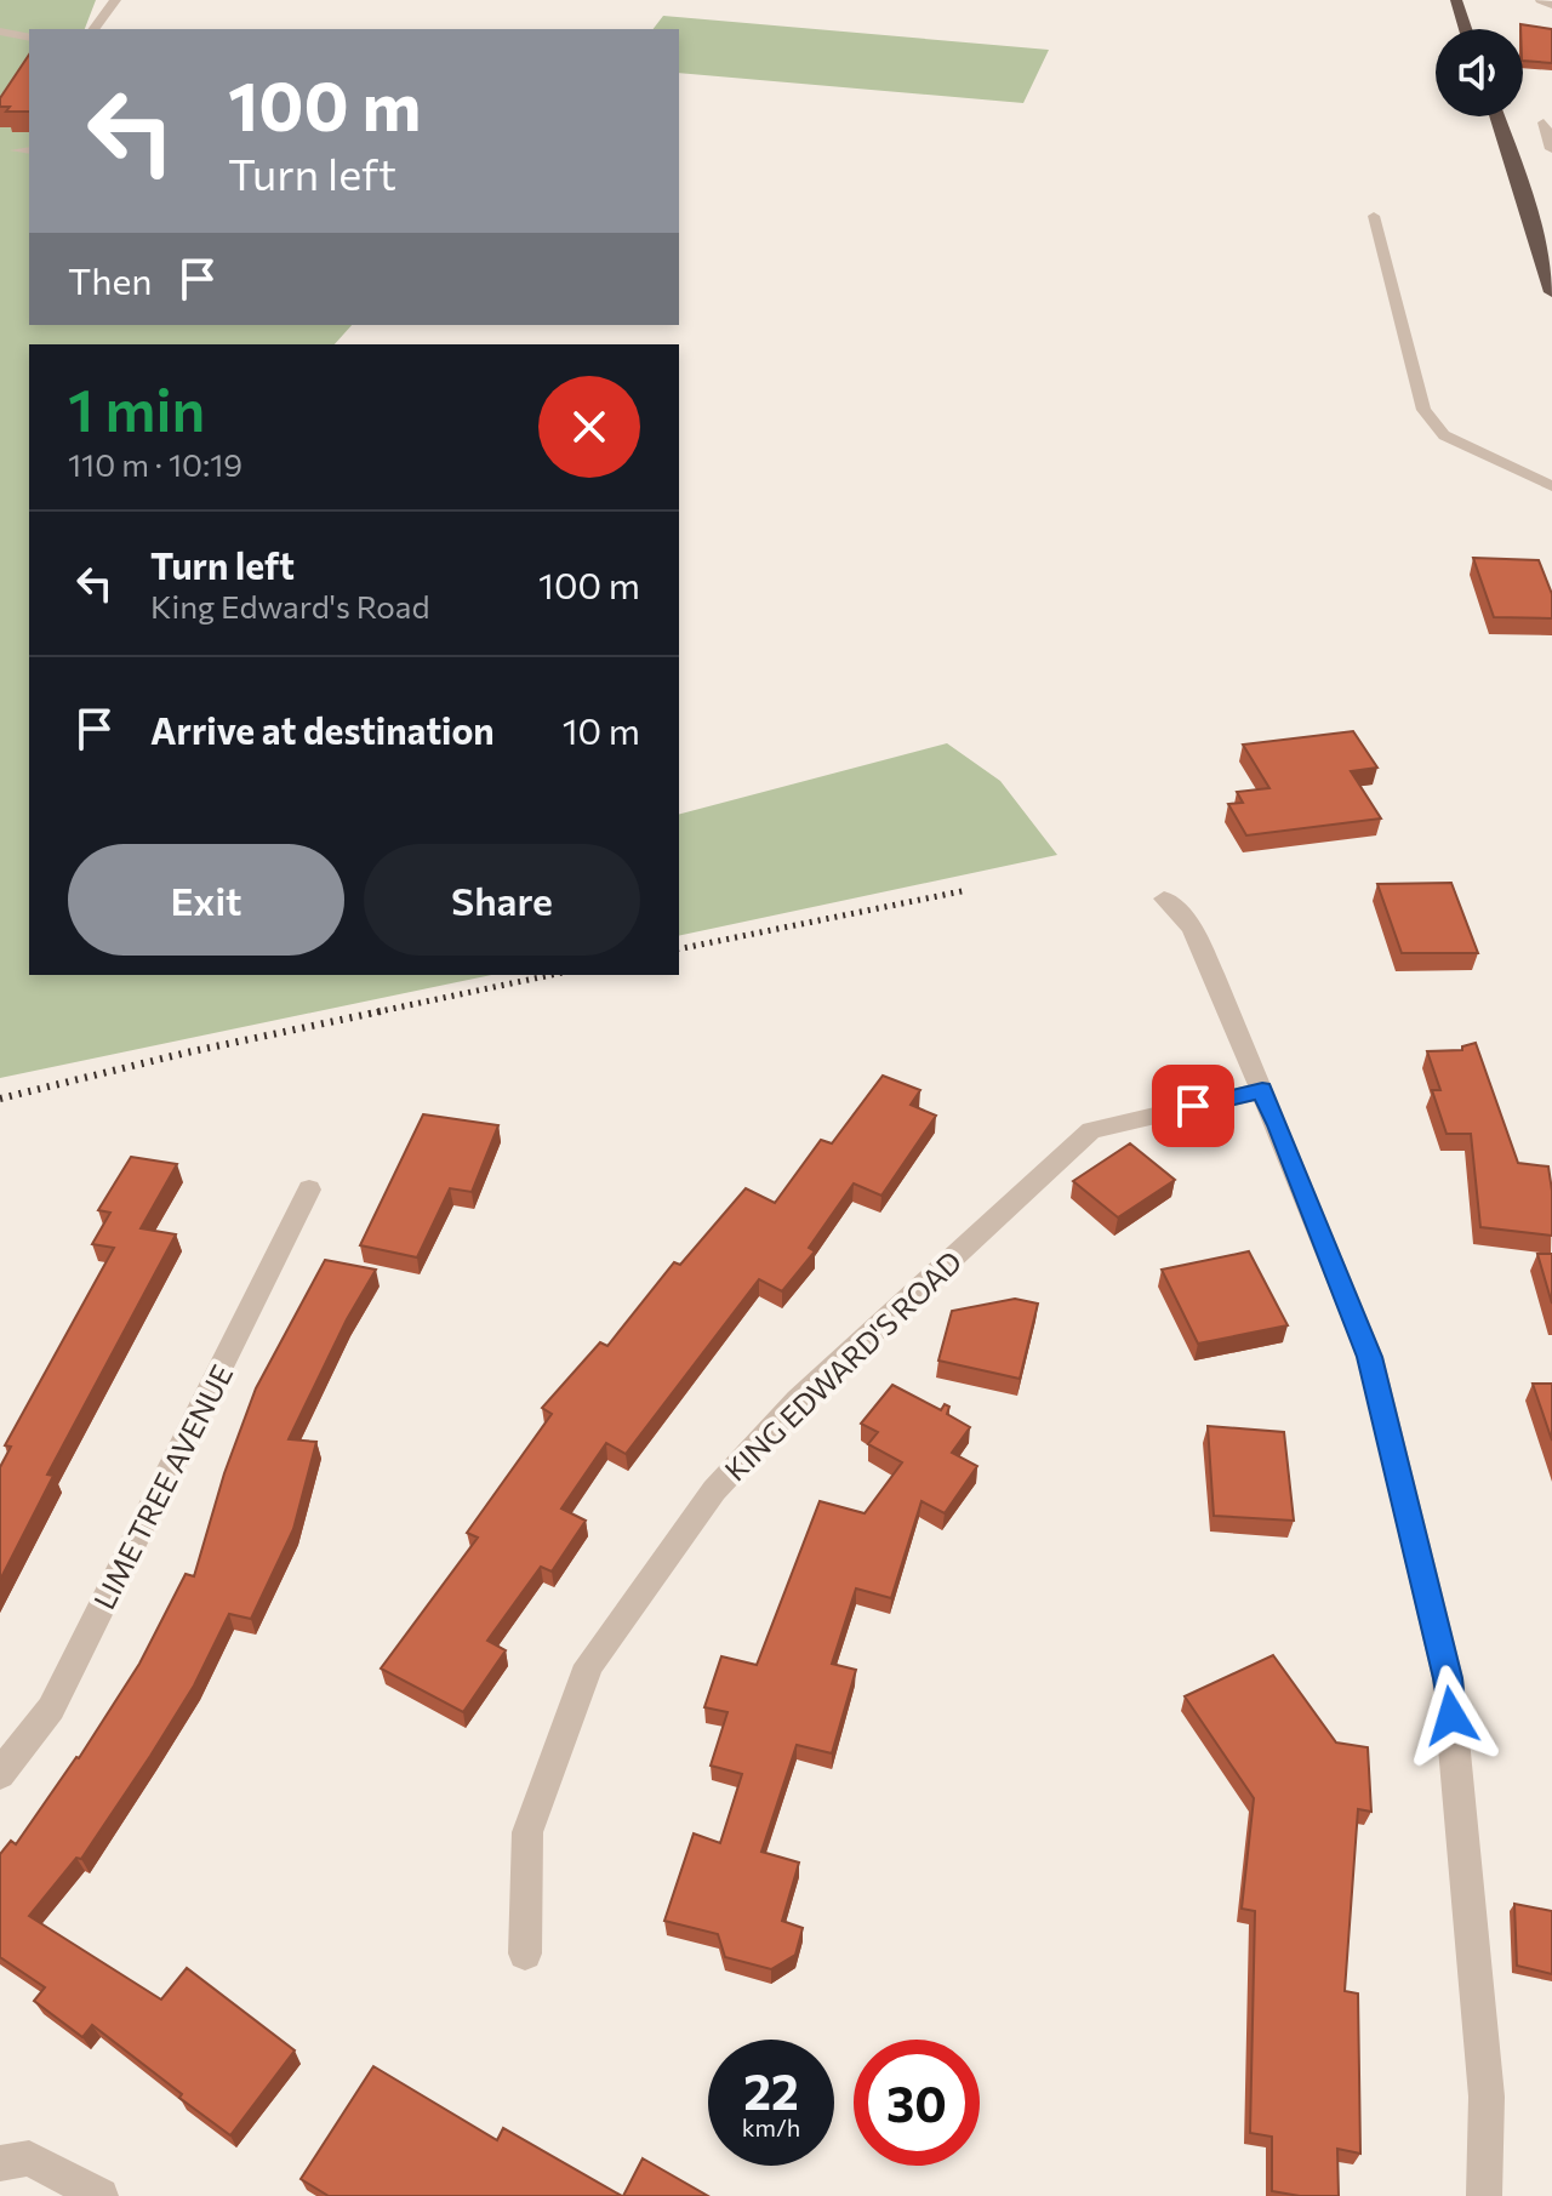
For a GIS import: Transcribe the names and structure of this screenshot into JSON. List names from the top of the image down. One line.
{"streets":{"street":["KING EDWARD'S ROAD","LIME TREE AVENUE"]},"page":{"turn":["100 m","Turn left"],"then":"Then","heading":["1 min","110 m · 10:19"],"list":[{"name":"Turn left","note":"King Edward's Road","value":"100 m"},{"name":"Arrive at destination","value":"10 m"}],"buttons":["Exit","Share"],"speed":"22 km/h","limit":"30"}}
